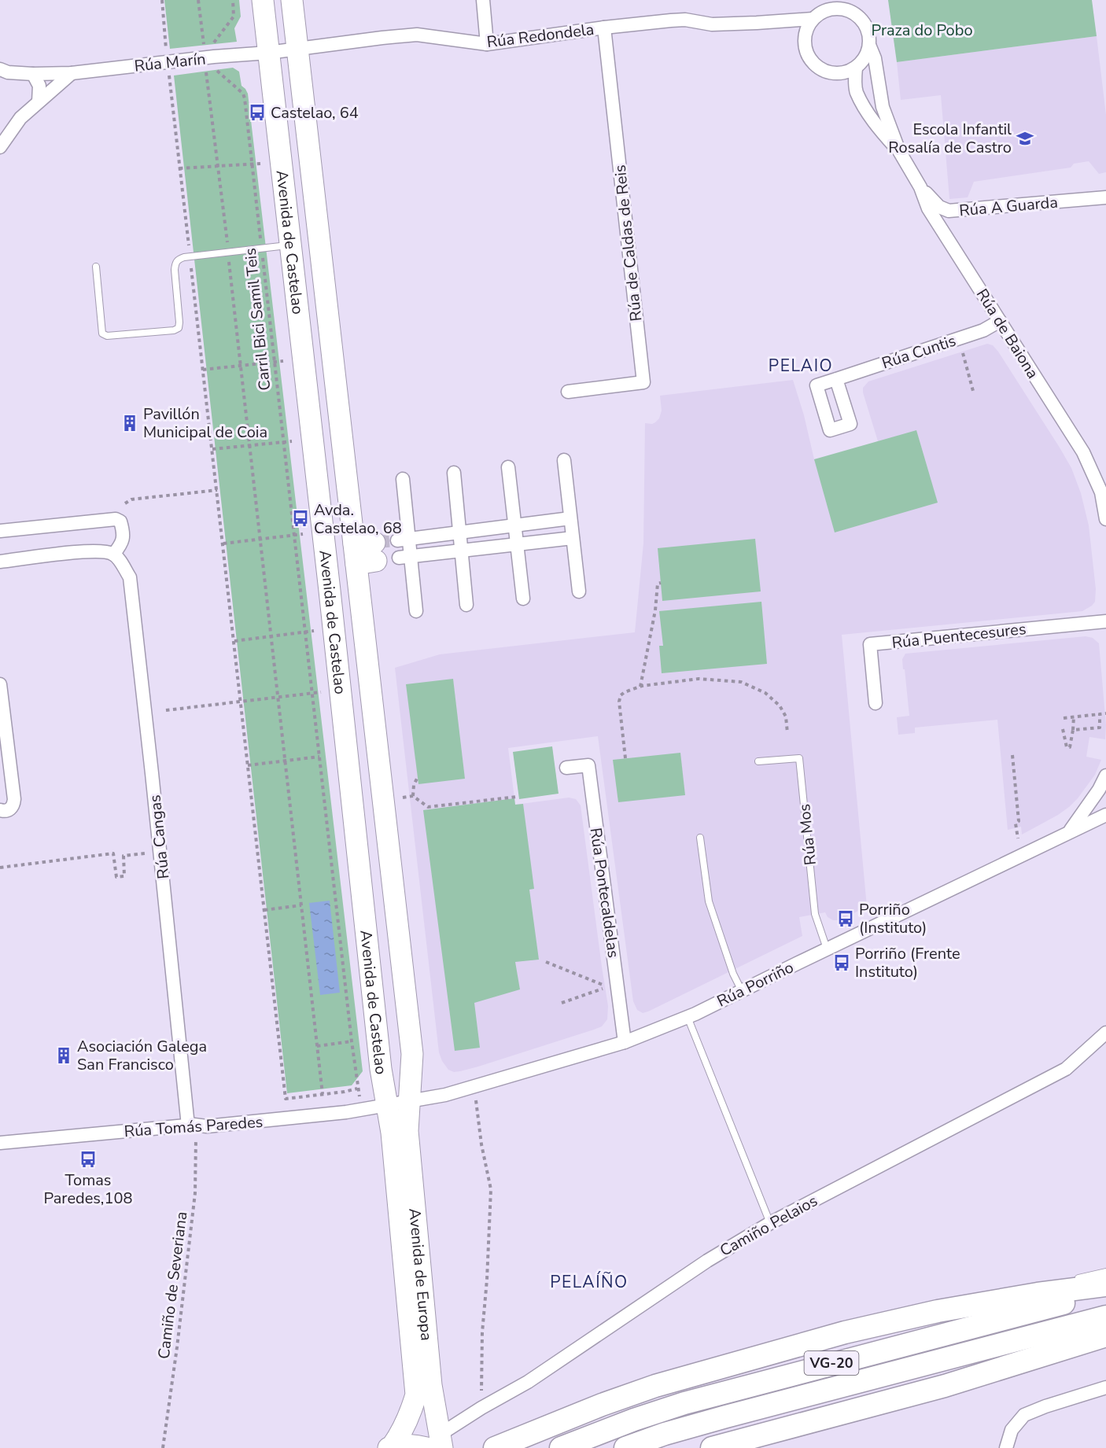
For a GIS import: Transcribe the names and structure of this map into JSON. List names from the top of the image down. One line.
{"streets":{"highway":["VG-20"],"main road":["Avenida de Castelao","Avenida de Europa"],"street":["Rúa Redondela","Rúa Marín","Rúa A Guarda","Rúa de Caldas de Reis","Rúa de Baiona","Rúa Cuntis","Rúa Puentecesures","Rúa Cangas","Rúa Pontecaldelas","Rúa Porriño","Rúa Tomás Paredes","Camiño Pelaios"],"lane":["Rúa Mos"],"path":["Carril Bici Samil Teis","Camiño de Severiana"]},"crossings":[["Rúa Redondela","Rúa Marín"],["Rúa Redondela","Avenida de Castelao"],["Rúa Redondela","Rúa de Caldas de Reis"],["Rúa Redondela","Rúa de Baiona"],["Rúa Marín","Avenida de Castelao"],["Rúa A Guarda","Rúa de Baiona"],["Avenida de Castelao","Rúa Porriño"],["Avenida de Castelao","Rúa Tomás Paredes"],["Avenida de Castelao","Avenida de Europa"],["Rúa de Baiona","Rúa Cuntis"],["Rúa Mos","Rúa Porriño"],["Rúa Cangas","Rúa Tomás Paredes"],["Rúa Cangas","Camiño de Severiana"],["Rúa Pontecaldelas","Rúa Porriño"],["Rúa Porriño","Rúa Tomás Paredes"],["Rúa Porriño","Avenida de Europa"],["Rúa Tomás Paredes","Avenida de Europa"],["Rúa Tomás Paredes","Camiño de Severiana"],["Camiño Pelaios","Avenida de Europa"]],"districts":["PELAIO","PELAÍÑO"],"parks":["Praza do Pobo"],"places":{"bus stop":["Castelao, 64","Avda. Castelao, 68","Porriño (Instituto)","Porriño (Frente Instituto)","Tomas Paredes,108"],"school or university":["Escola Infantil Rosalía de Castro"],"building":["Pavillón Municipal de Coia","Asociación Galega San Francisco"]}}
